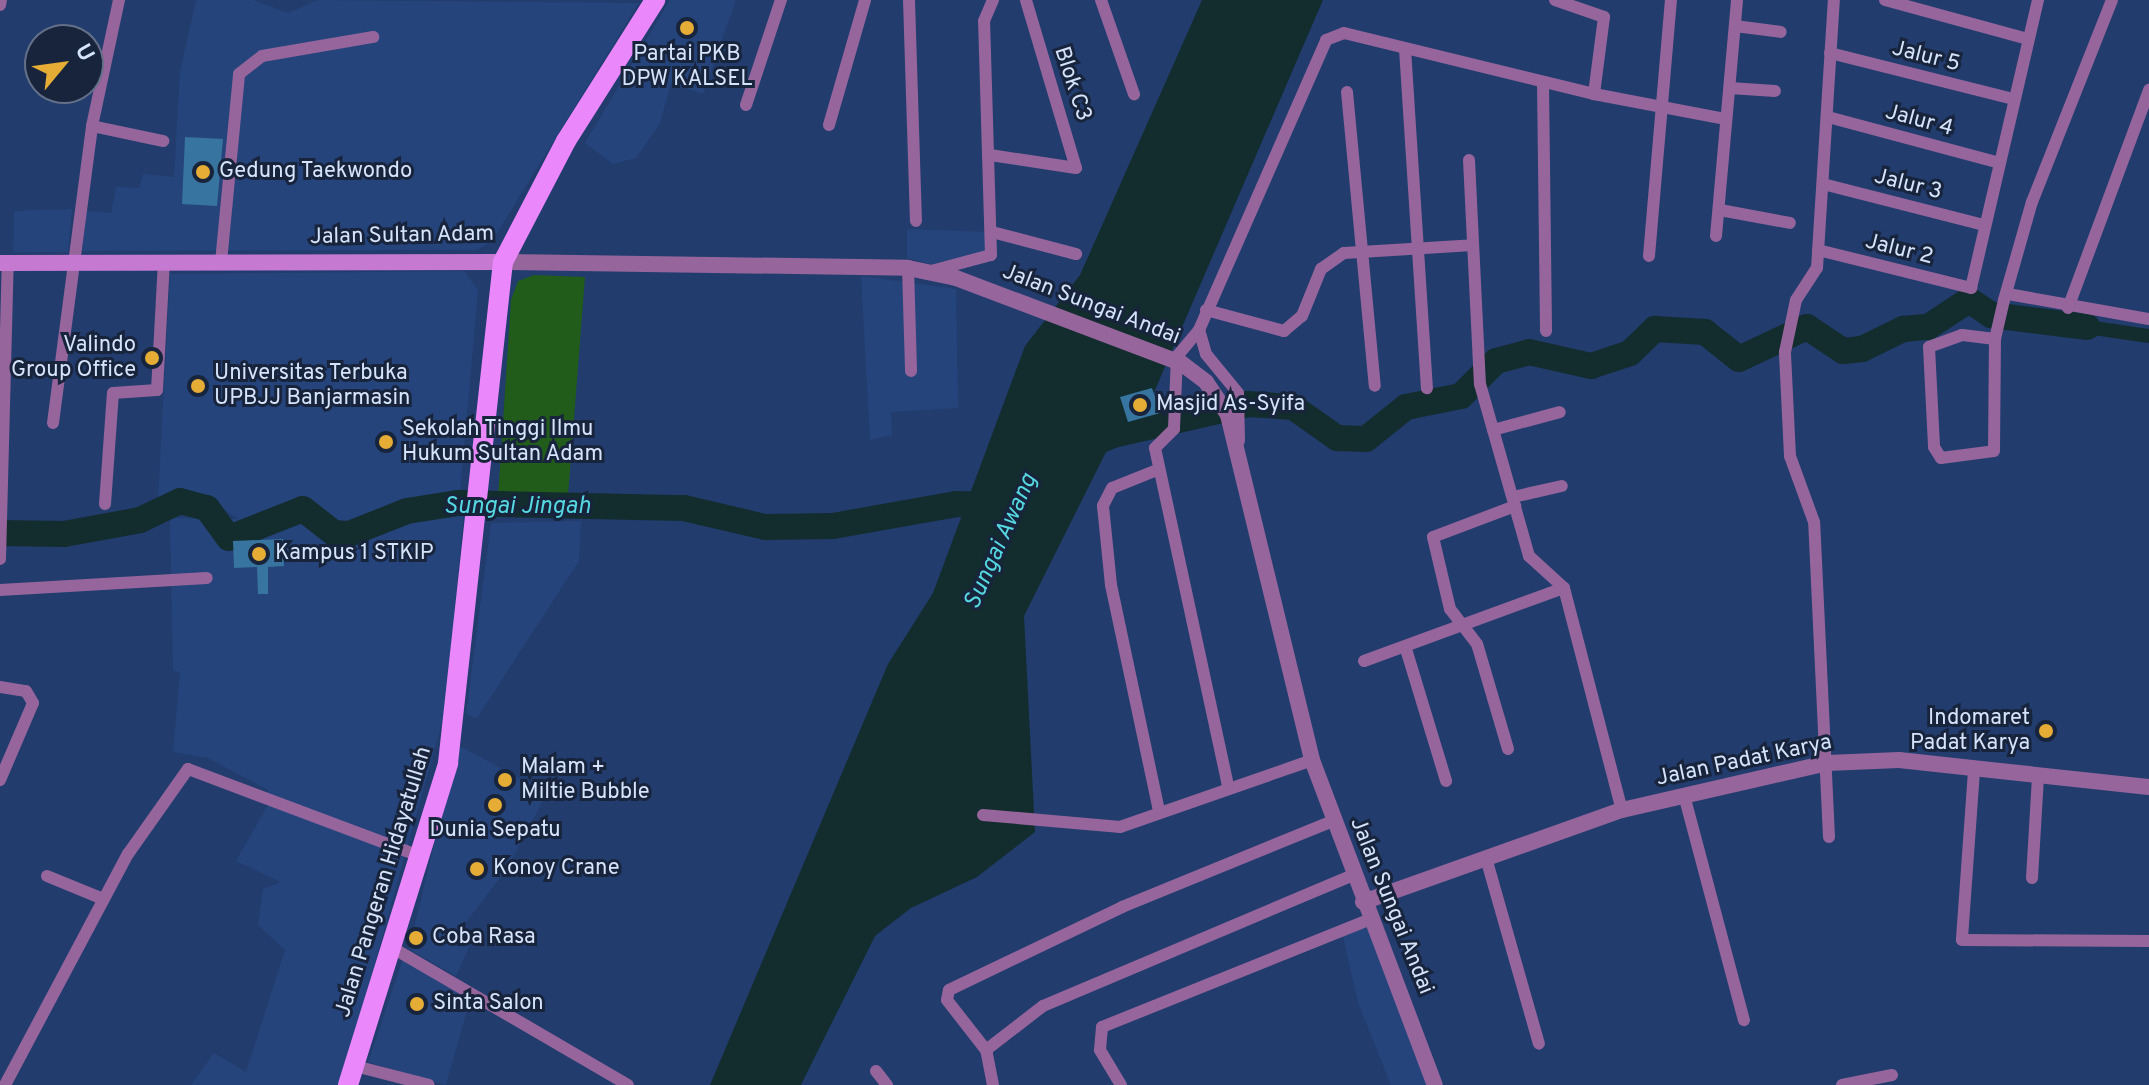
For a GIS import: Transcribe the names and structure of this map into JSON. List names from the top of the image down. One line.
{"streets":{"main road":["Jalan Sultan Adam","Jalan Pangeran Hidayatullah"],"street":["Jalur 5","Blok C3","Jalur 4","Jalur 3","Jalur 2","Jalan Sungai Andai","Jalan Padat Karya"]},"crossings":[["Jalur 3","Jalur 2"],["Jalan Sultan Adam","Jalan Sungai Andai"],["Jalan Sultan Adam","Jalan Pangeran Hidayatullah"],["Jalan Sungai Andai","Jalan Padat Karya"],["Jalan Sungai Andai","Jalan Pangeran Hidayatullah"]],"water":["Sungai Jingah","Sungai Awang"],"places":["Partai PKB DPW KALSEL","Gedung Taekwondo","Valindo Group Office","Universitas Terbuka UPBJJ Banjarmasin","Masjid As-Syifa","Sekolah Tinggi Ilmu Hukum Sultan Adam","Kampus 1 STKIP","Indomaret Padat Karya","Malam + Miltie Bubble","Dunia Sepatu","Konoy Crane","Coba Rasa","Sinta Salon"],"north":"top right"}
